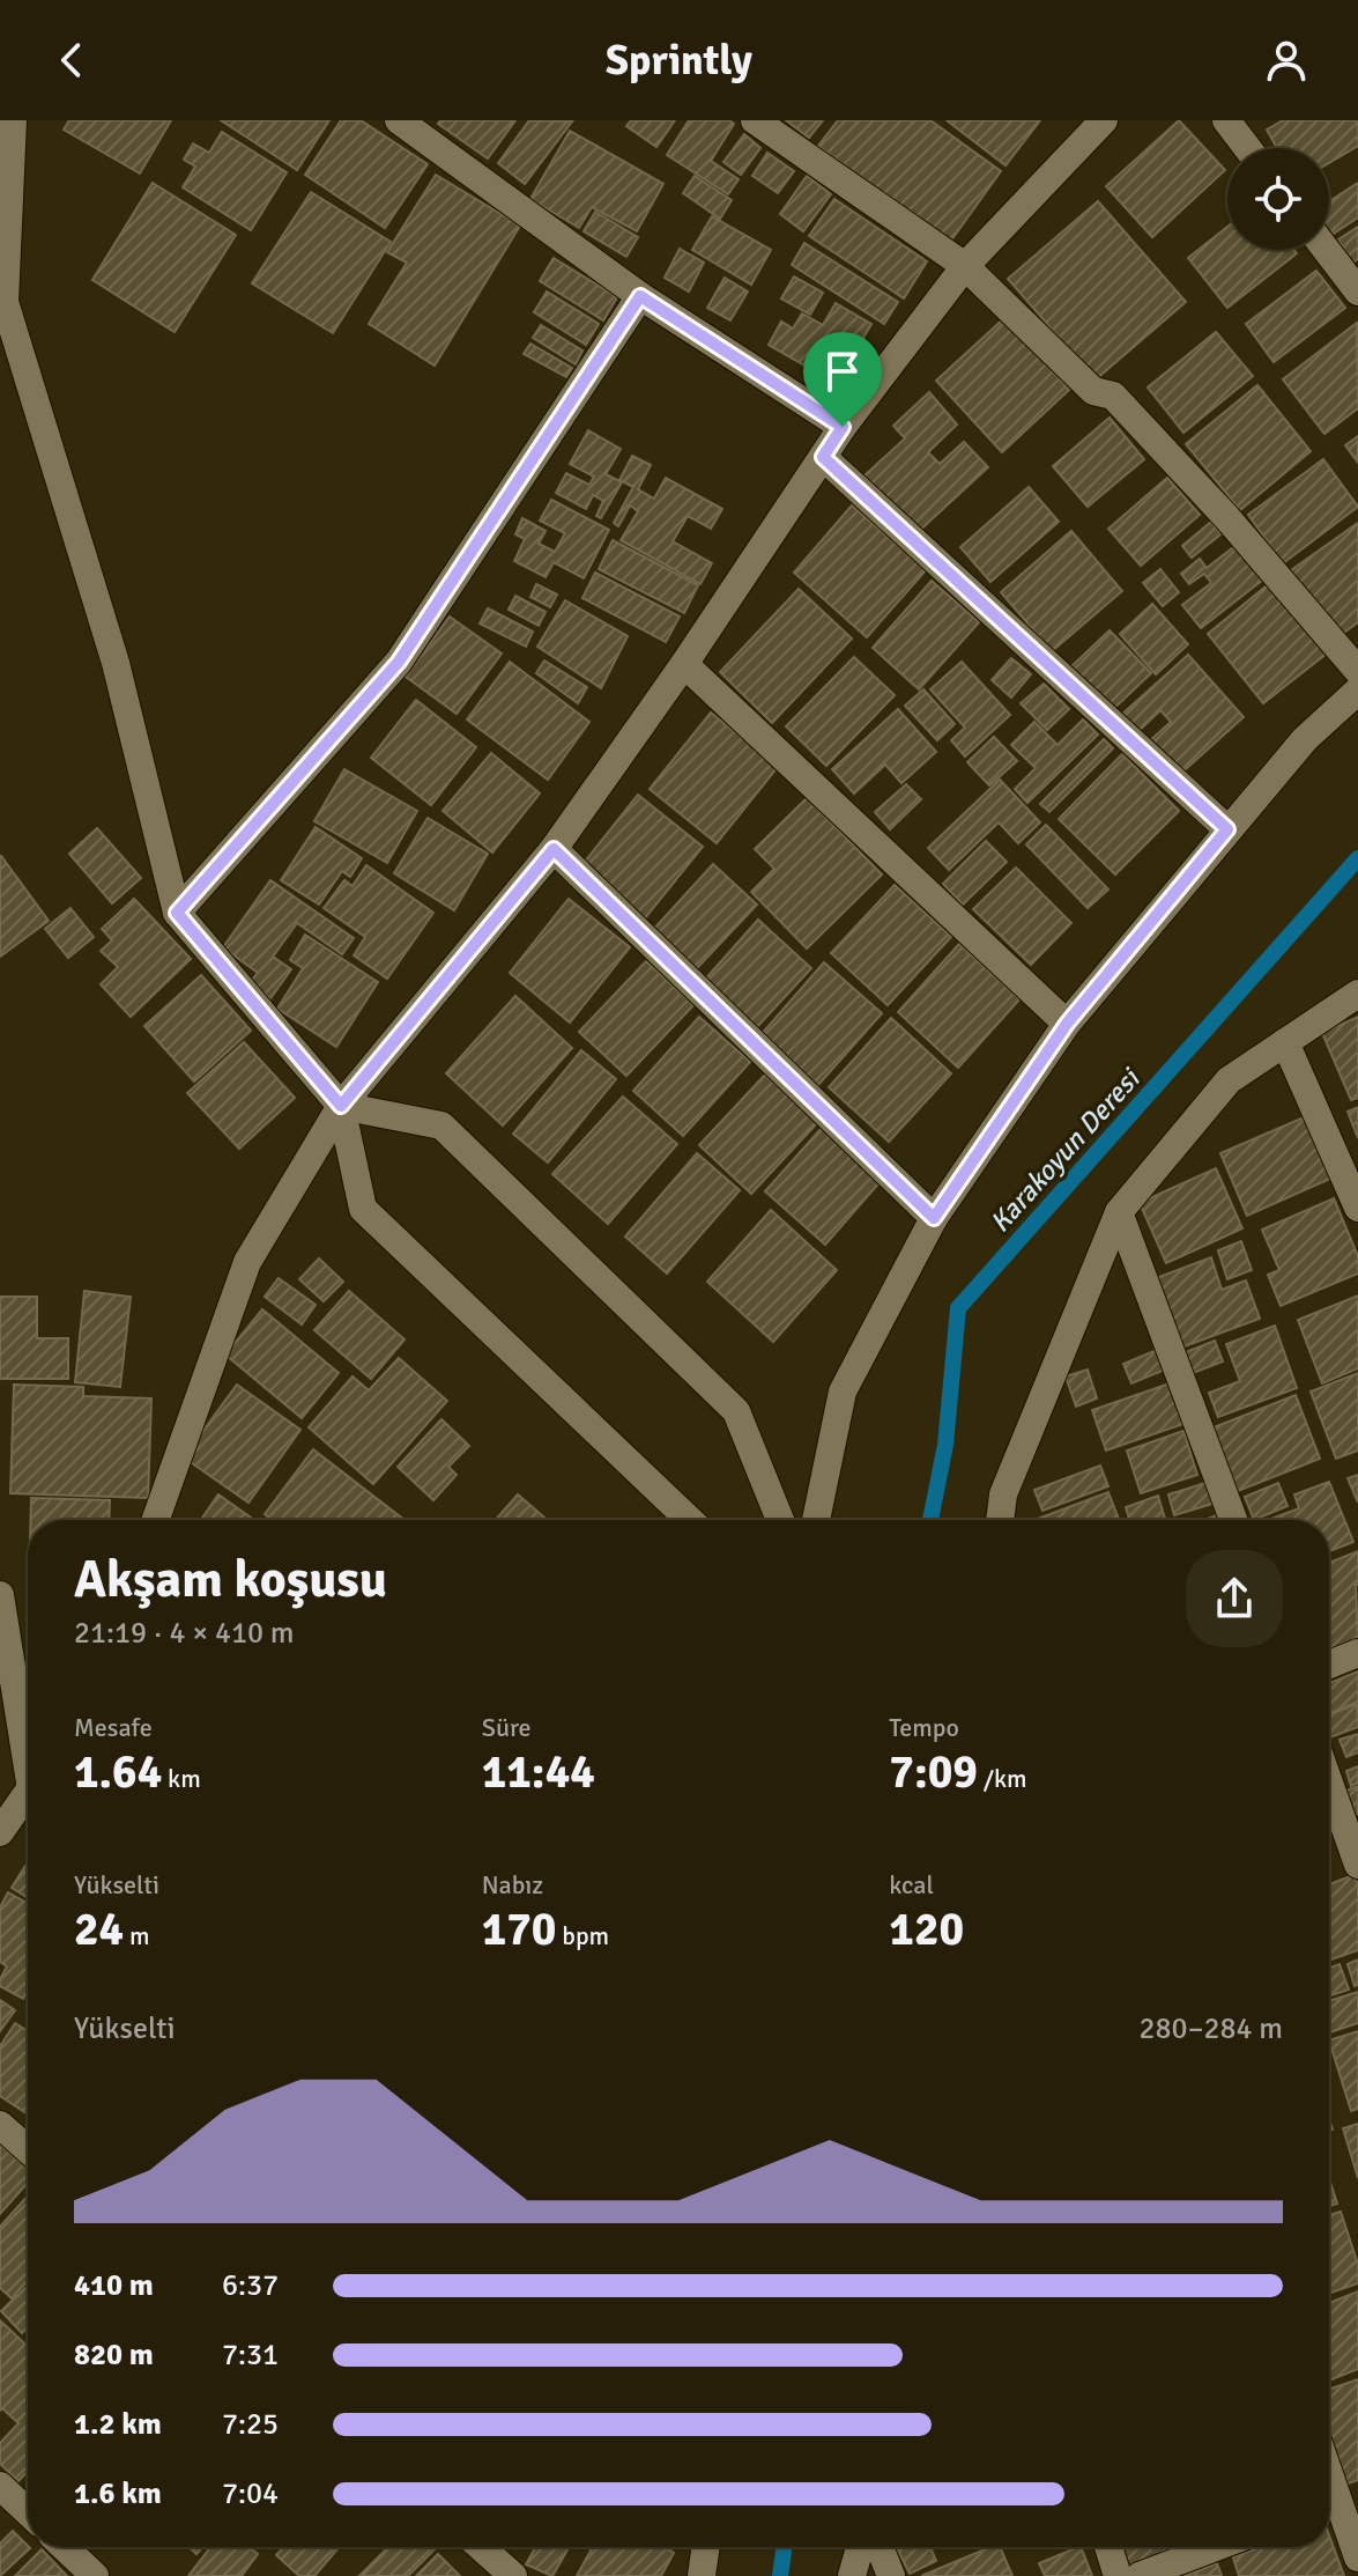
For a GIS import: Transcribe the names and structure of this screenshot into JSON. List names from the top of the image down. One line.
{"water":["Karakoyun Deresi"],"page":{"header":"Sprintly","heading":["Akşam koşusu","21:19 · 4 × 410 m"],"stats":[["Mesafe","1.64 km"],["Süre","11:44"],["Tempo","7:09 /km"],["Yükselti","24 m"],["Nabız","170 bpm"],["kcal","120"]],"chart":["Yükselti","280–284 m"],"list":[{"name":"410 m","note":"6:37"},{"name":"820 m","note":"7:31"},{"name":"1.2 km","note":"7:25"},{"name":"1.6 km","note":"7:04"}]}}
